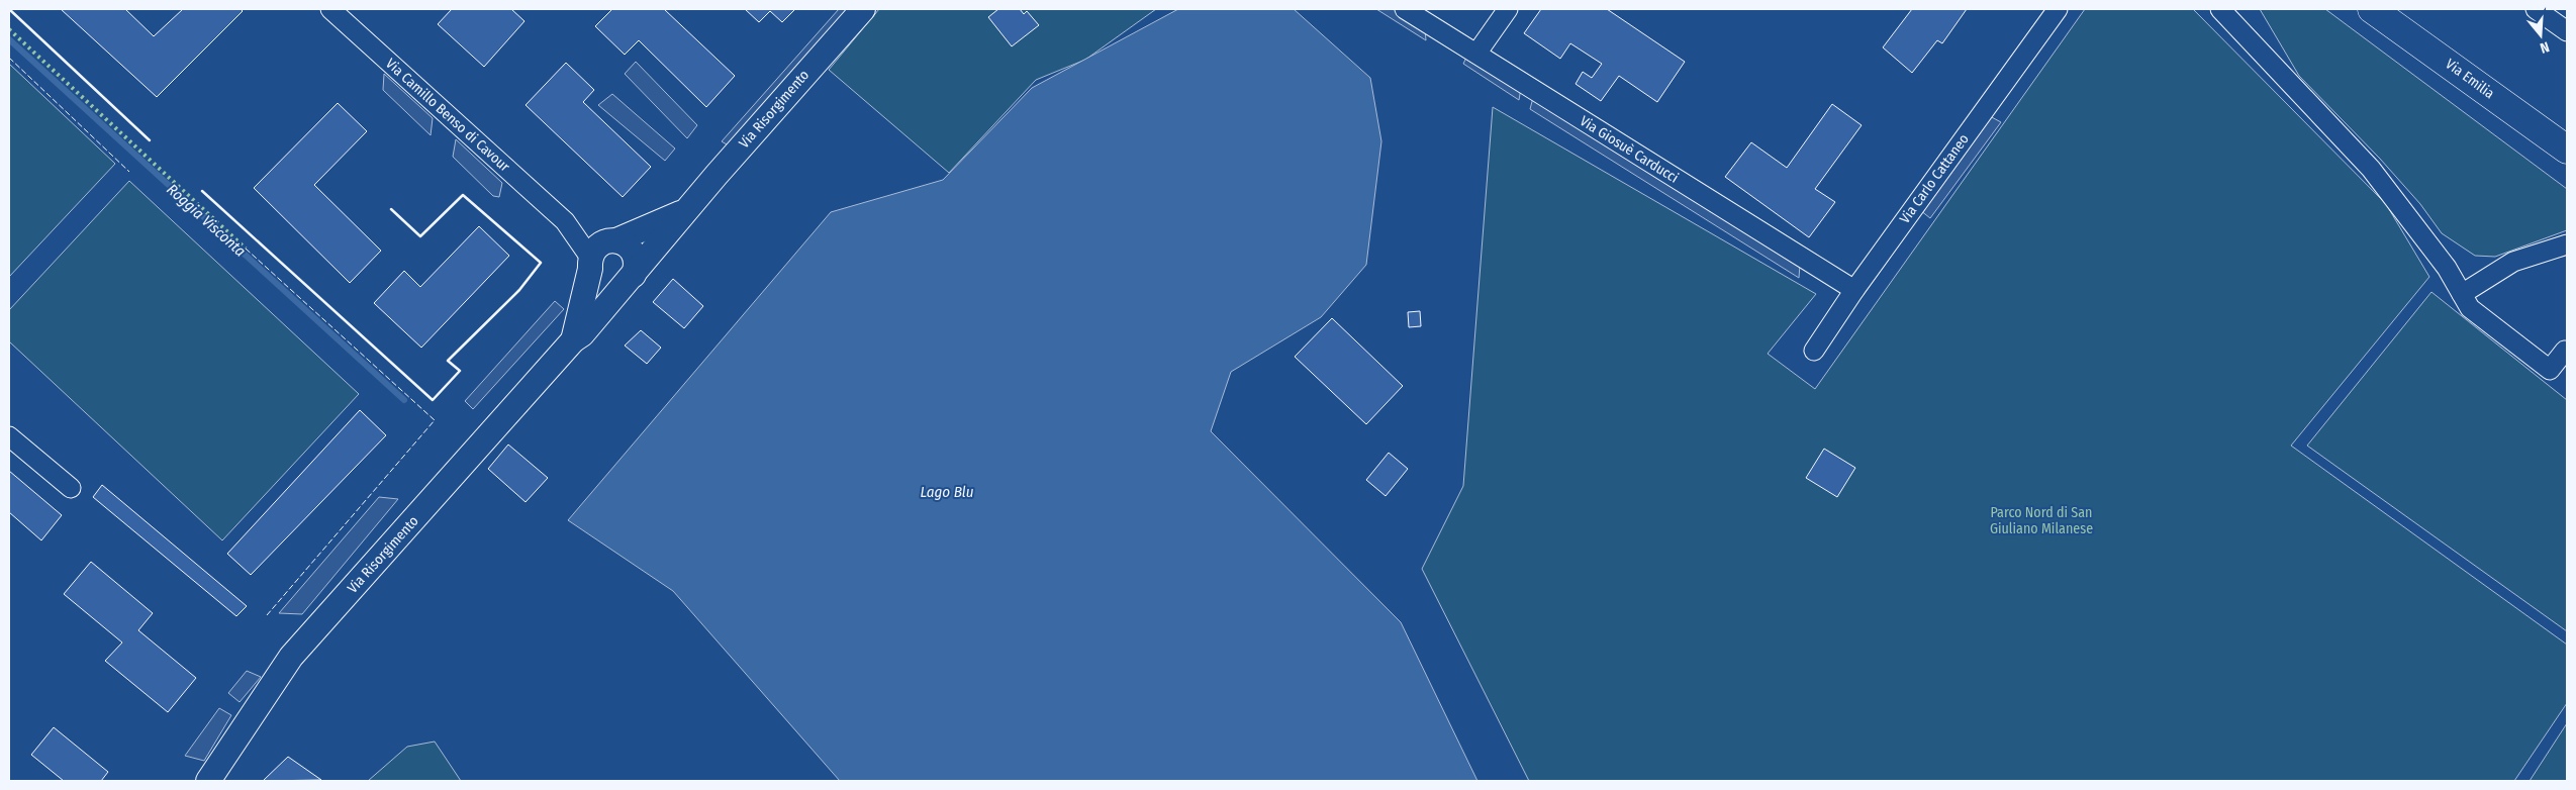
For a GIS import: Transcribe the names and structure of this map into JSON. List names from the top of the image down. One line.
{"streets":{"main road":["Via Emilia"],"street":["Via Risorgimento","Via Camillo Benso di Cavour","Via Giosuè Carducci","Via Carlo Cattaneo"]},"crossings":[["Via Risorgimento","Via Camillo Benso di Cavour"],["Via Giosuè Carducci","Via Carlo Cattaneo"]],"water":["Roggia Visconta","Lago Blu"],"parks":["Parco Nord di San Giuliano Milanese"],"north":"bottom"}
